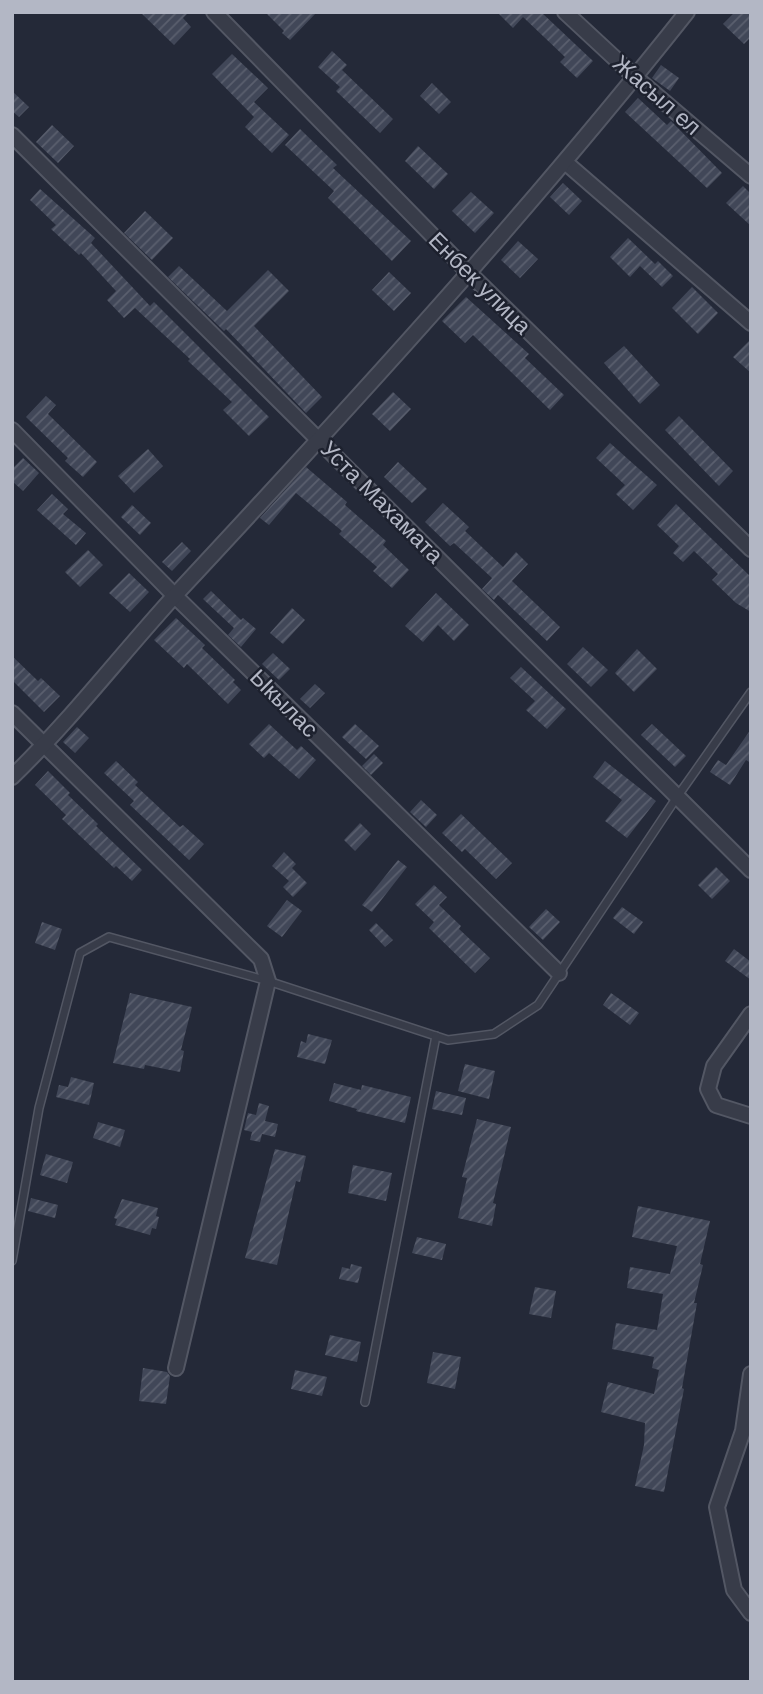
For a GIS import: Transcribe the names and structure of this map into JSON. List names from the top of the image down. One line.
{"streets":{"street":["Жасыл ел","Енбек улица","Уста Махамата","Ыкылас"]}}
